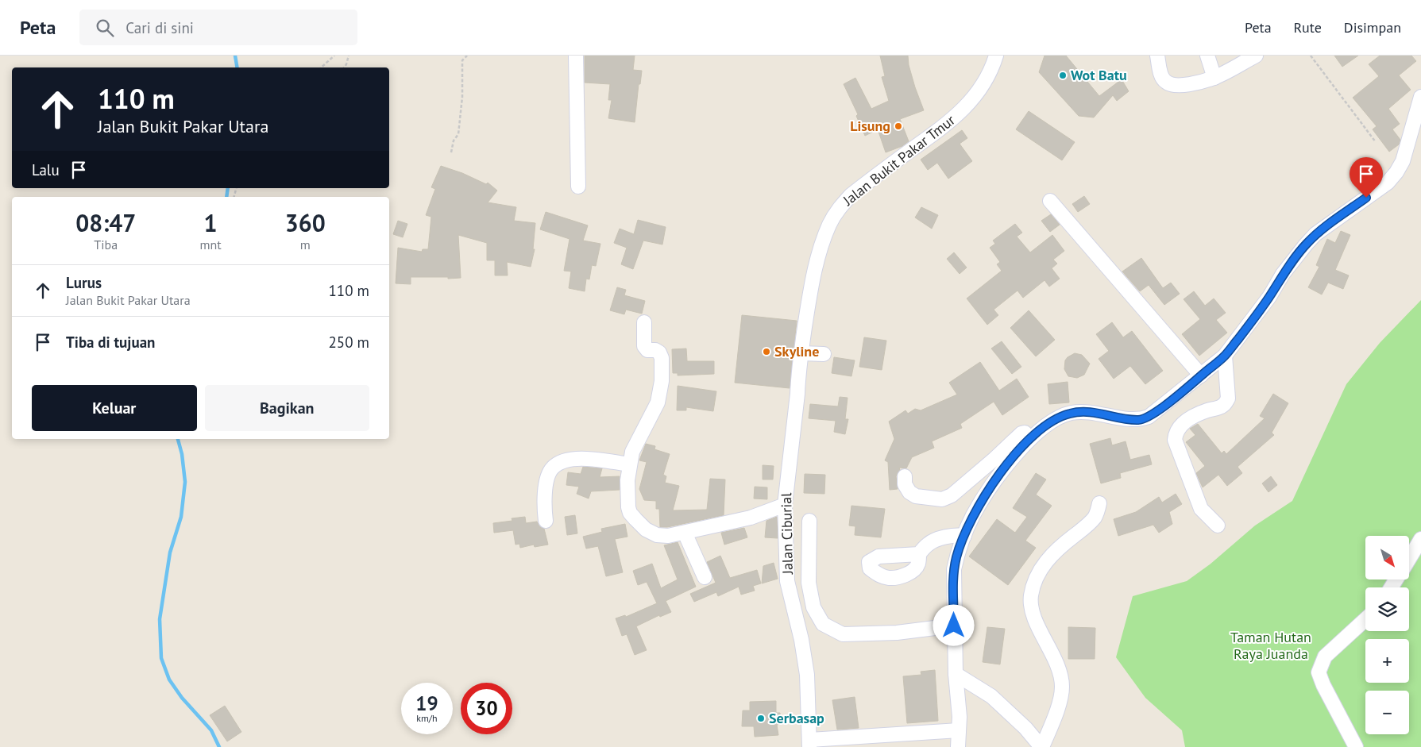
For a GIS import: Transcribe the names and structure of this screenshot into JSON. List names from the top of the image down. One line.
{"streets":{"street":["Jalan Bukit Pakar Tmur","Jalan Ciburial"]},"crossings":[["Jalan Bukit Pakar Tmur","Jalan Ciburial"]],"parks":["Taman Hutan Raya Juanda"],"places":["Wot Batu","Lisung","Skyline","Serbasap"],"north":"bottom right","page":{"header":"Peta","search":"Cari di sini","nav":["Peta","Rute","Disimpan"],"turn":["110 m","Jalan Bukit Pakar Utara"],"then":"Lalu","eta":["08:47","Tiba","1","mnt","360","m"],"list":[{"name":"Lurus","note":"Jalan Bukit Pakar Utara","value":"110 m"},{"name":"Tiba di tujuan","value":"250 m"}],"buttons":["Keluar","Bagikan"],"map_buttons":["+","−"],"speed":"19 km/h","limit":"30"}}
